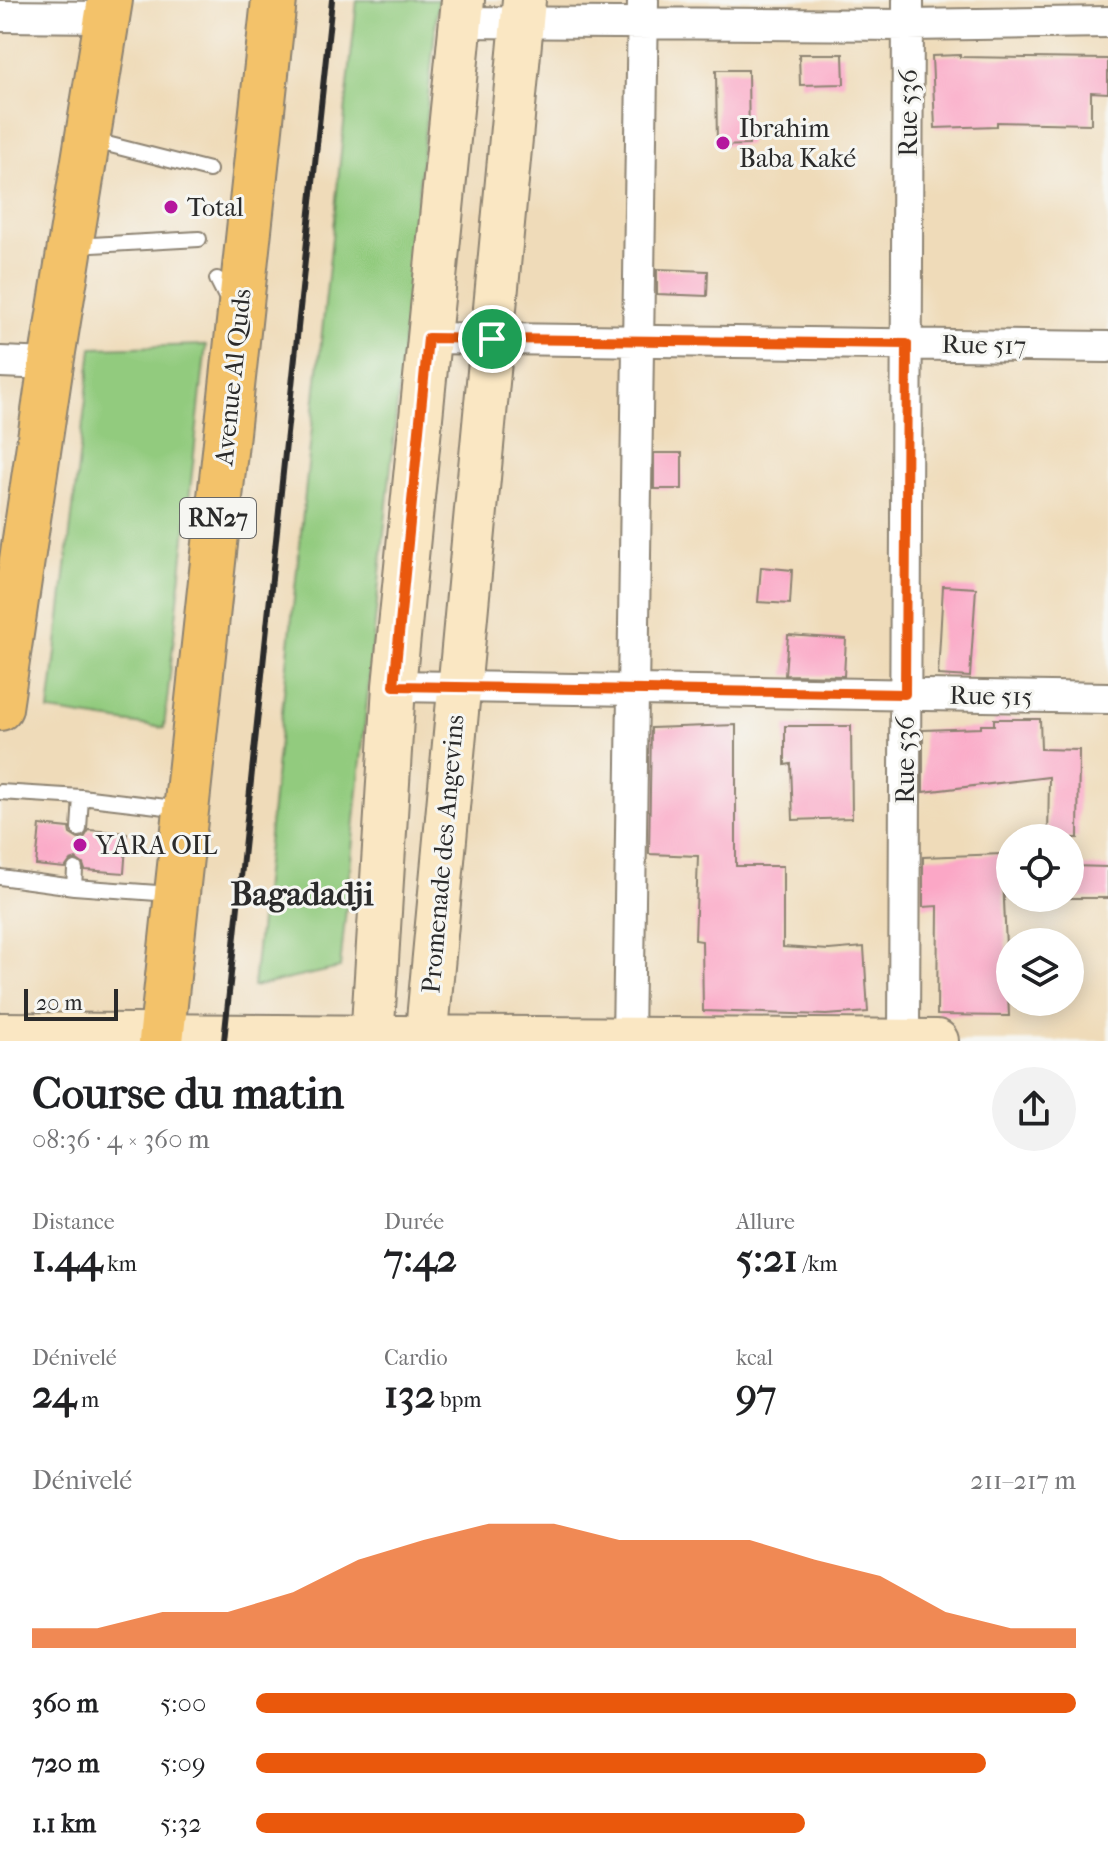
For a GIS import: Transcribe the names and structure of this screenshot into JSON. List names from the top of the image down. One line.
{"streets":{"main road":["Avenue Al Quds","RN27"],"street":["Rue 536","Rue 517","Rue 515","Promenade des Angevins"]},"crossings":[["Rue 536","Rue 517"],["Rue 536","Rue 515"],["Rue 517","Promenade des Angevins"],["Rue 515","Promenade des Angevins"]],"districts":["Bagadadji"],"places":["Ibrahim Baba Kaké","Total","YARA OIL"],"scale_bar":"20 m","page":{"scale":"20 m","heading":["Course du matin","08:36 · 4 × 360 m"],"stats":[["Distance","1.44 km"],["Durée","7:42"],["Allure","5:21 /km"],["Dénivelé","24 m"],["Cardio","132 bpm"],["kcal","97"]],"chart":["Dénivelé","211–217 m"],"list":[{"name":"360 m","note":"5:00"},{"name":"720 m","note":"5:09"},{"name":"1.1 km","note":"5:32"}]}}
